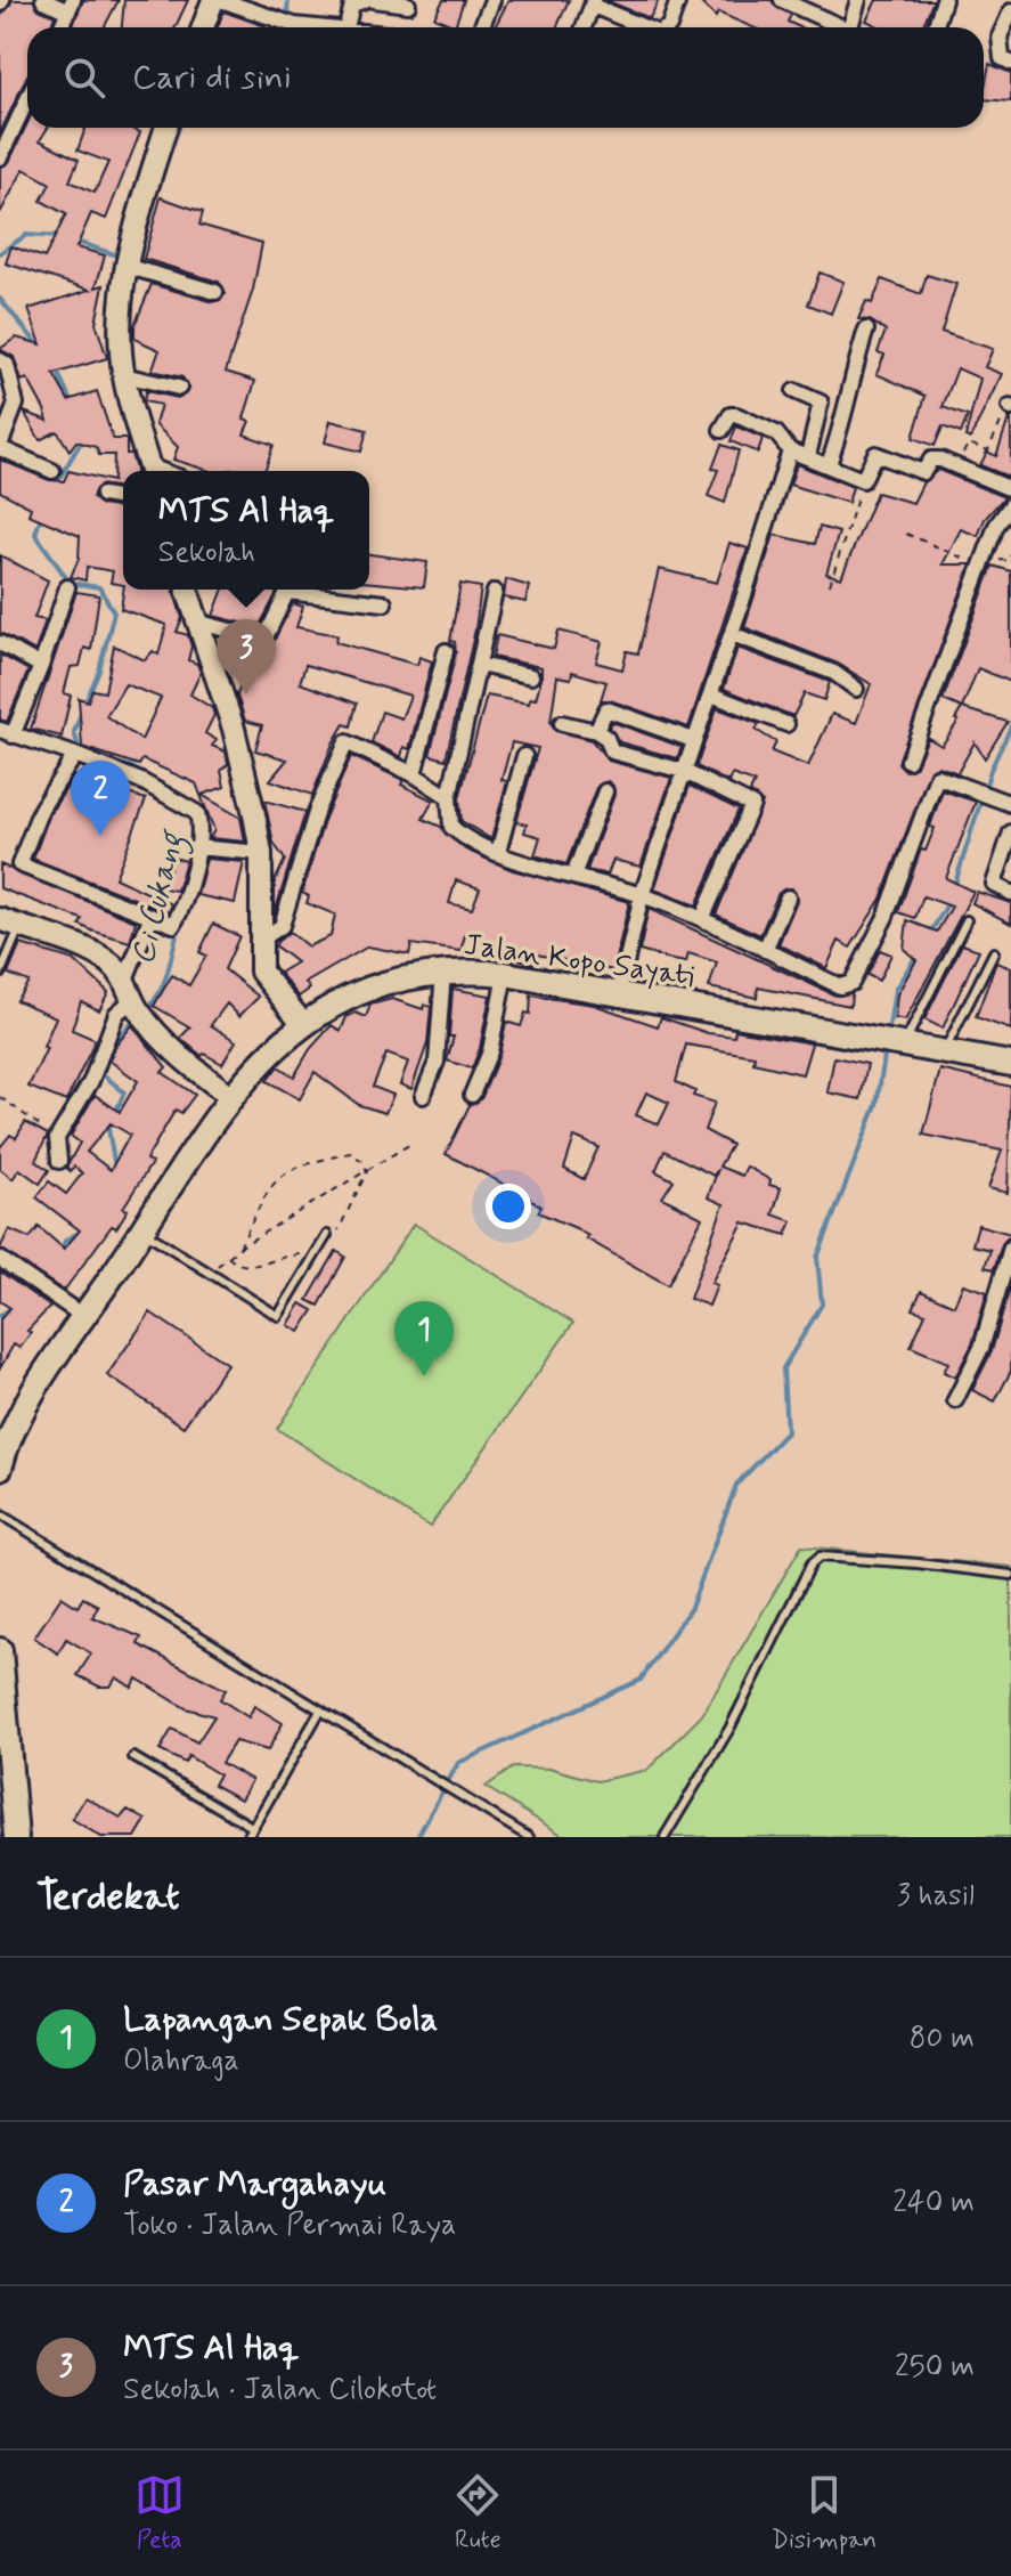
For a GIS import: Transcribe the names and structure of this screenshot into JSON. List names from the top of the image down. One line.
{"streets":{"main road":["Jalan Kopo Sayati"]},"water":["Ci Cukang"],"page":{"search":"Cari di sini","popup":["MTS Al Haq","Sekolah"],"pins":["3","2","1"],"heading":["Terdekat","3 hasil"],"list":[{"mark":"1","name":"Lapangan Sepak Bola","note":"Olahraga","value":"80 m"},{"mark":"2","name":"Pasar Margahayu","note":"Toko · Jalan Permai Raya","value":"240 m"},{"mark":"3","name":"MTS Al Haq","note":"Sekolah · Jalan Cilokotot","value":"250 m"}],"nav":["Peta","Rute","Disimpan"]}}
